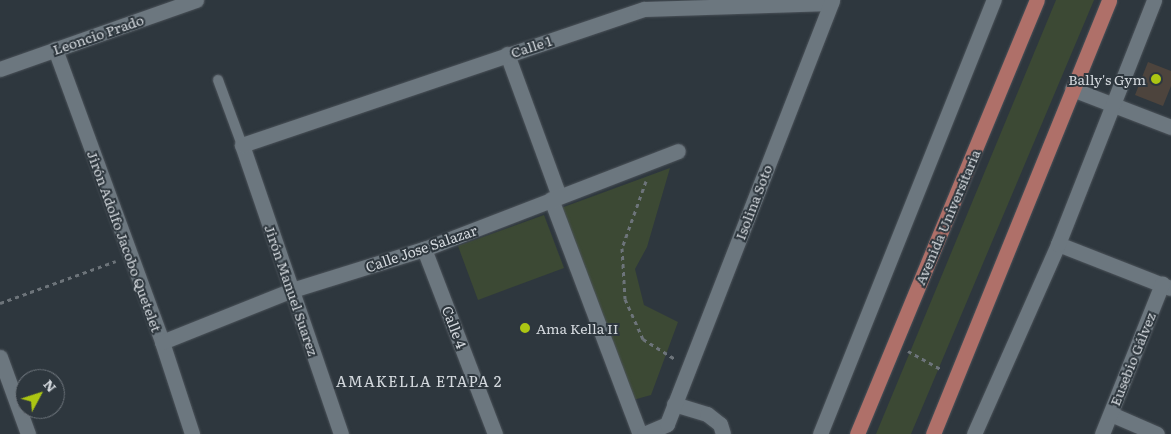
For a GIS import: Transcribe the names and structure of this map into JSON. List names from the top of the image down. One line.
{"streets":{"main road":["Avenida Universitaria"],"street":["Leoncio Prado","Calle 1","Isolina Soto","Jirón Adolfo Jacobo Quetelet","Calle Jose Salazar","Jirón Manuel Suarez","Calle 4","Eusebio Gálvez"]},"crossings":[["Leoncio Prado","Jirón Adolfo Jacobo Quetelet"],["Calle 1","Isolina Soto"],["Calle 1","Jirón Manuel Suarez"],["Jirón Adolfo Jacobo Quetelet","Calle Jose Salazar"],["Calle Jose Salazar","Jirón Manuel Suarez"],["Calle Jose Salazar","Calle 4"]],"districts":["AMAKELLA ETAPA 2"],"places":["Bally's Gym","Ama Kella II"],"north":"top right"}
